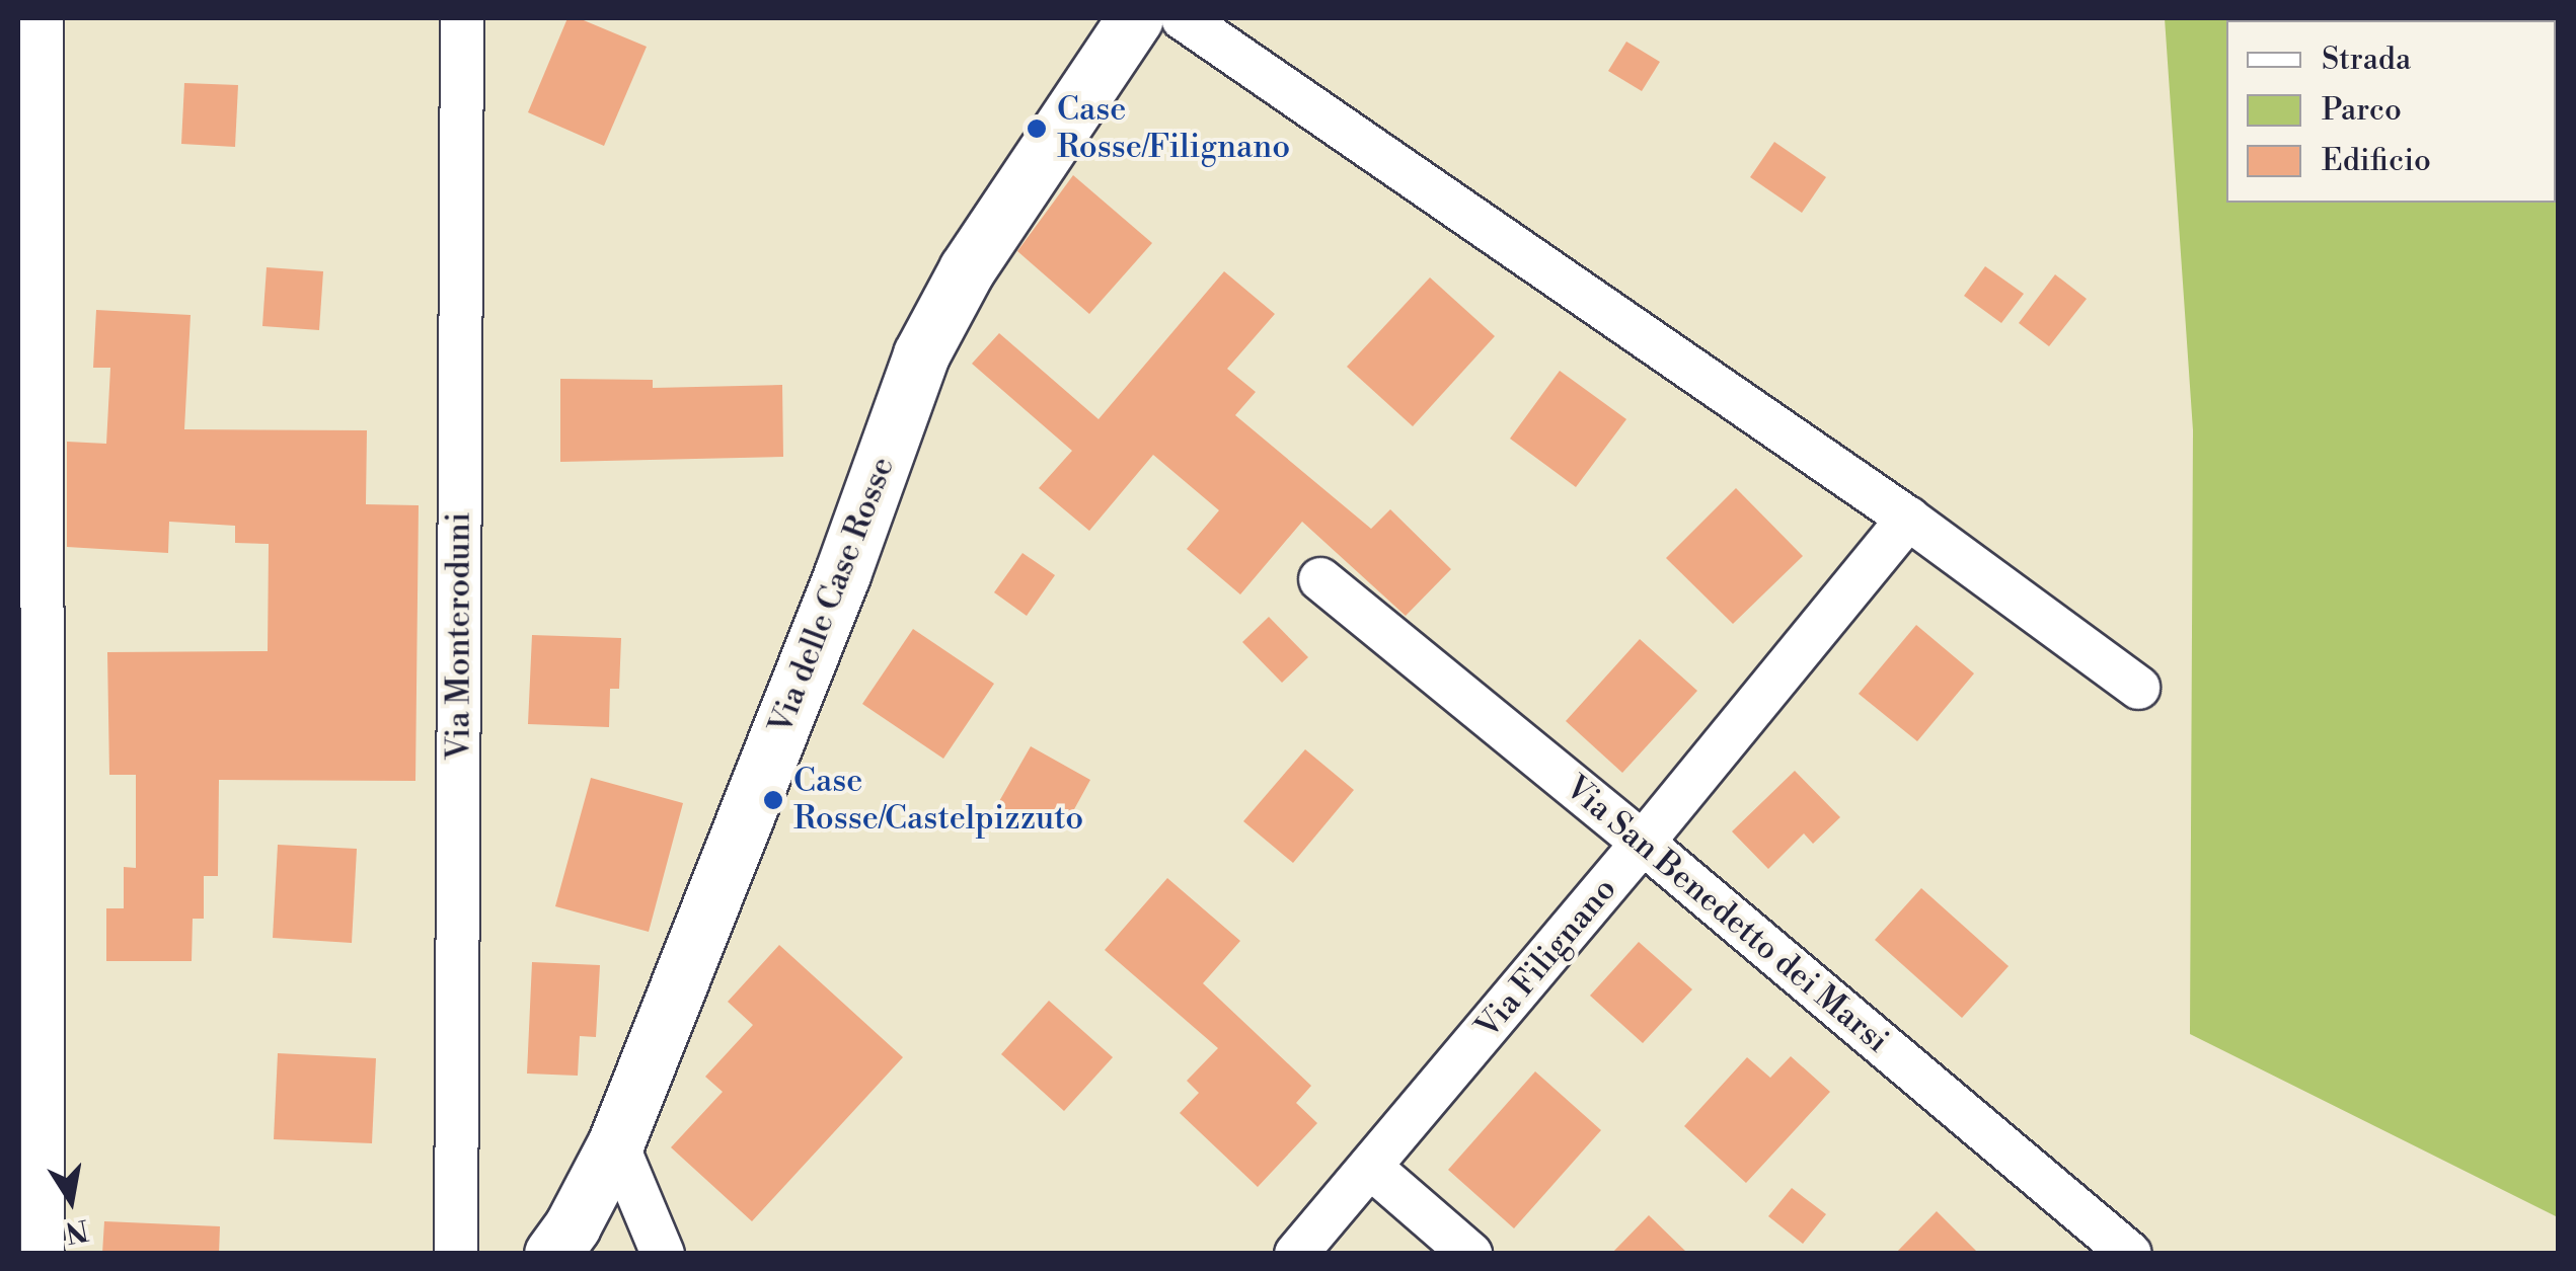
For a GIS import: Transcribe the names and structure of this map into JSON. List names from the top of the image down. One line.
{"streets":{"street":["Via delle Case Rosse","Via Monteroduni","Via San Benedetto dei Marsi","Via Filignano"]},"crossings":[["Via San Benedetto dei Marsi","Via Filignano"]],"places":["Case Rosse/Filignano","Case Rosse/Castelpizzuto"],"legend":["Strada","Parco","Edificio"],"north":"bottom"}
